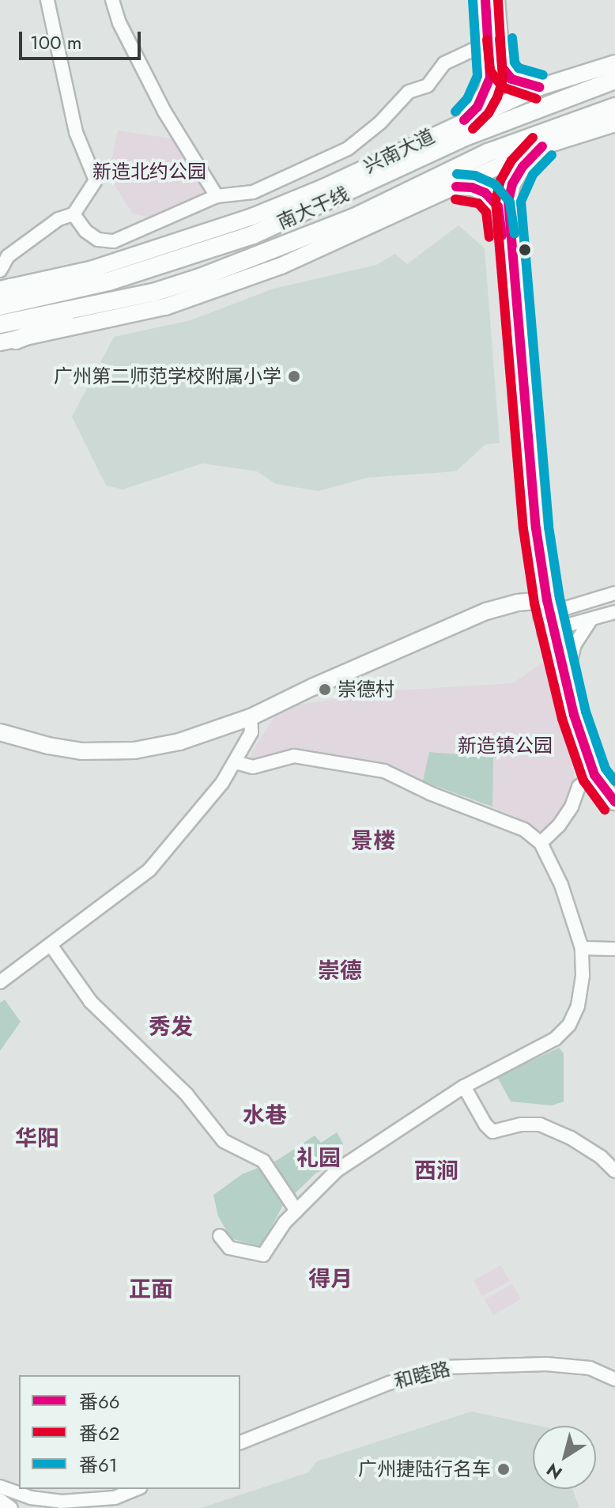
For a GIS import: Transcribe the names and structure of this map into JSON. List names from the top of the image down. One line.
{"streets":{"highway":["南大干线"],"main road":["兴南大道"],"street":["和睦路"]},"districts":["景楼","崇德","秀发","水巷","华阳","礼园","西涧","得月","正面"],"parks":["新造北约公园","新造镇公园"],"places":["广州第二师范学校附属小学","崇德村","广州捷陆行名车"],"lines":["transit line 番66","transit line 番62","transit line 番61"],"legend":["番66","番62","番61"],"scale_bar":"100 m","north":"bottom left"}
